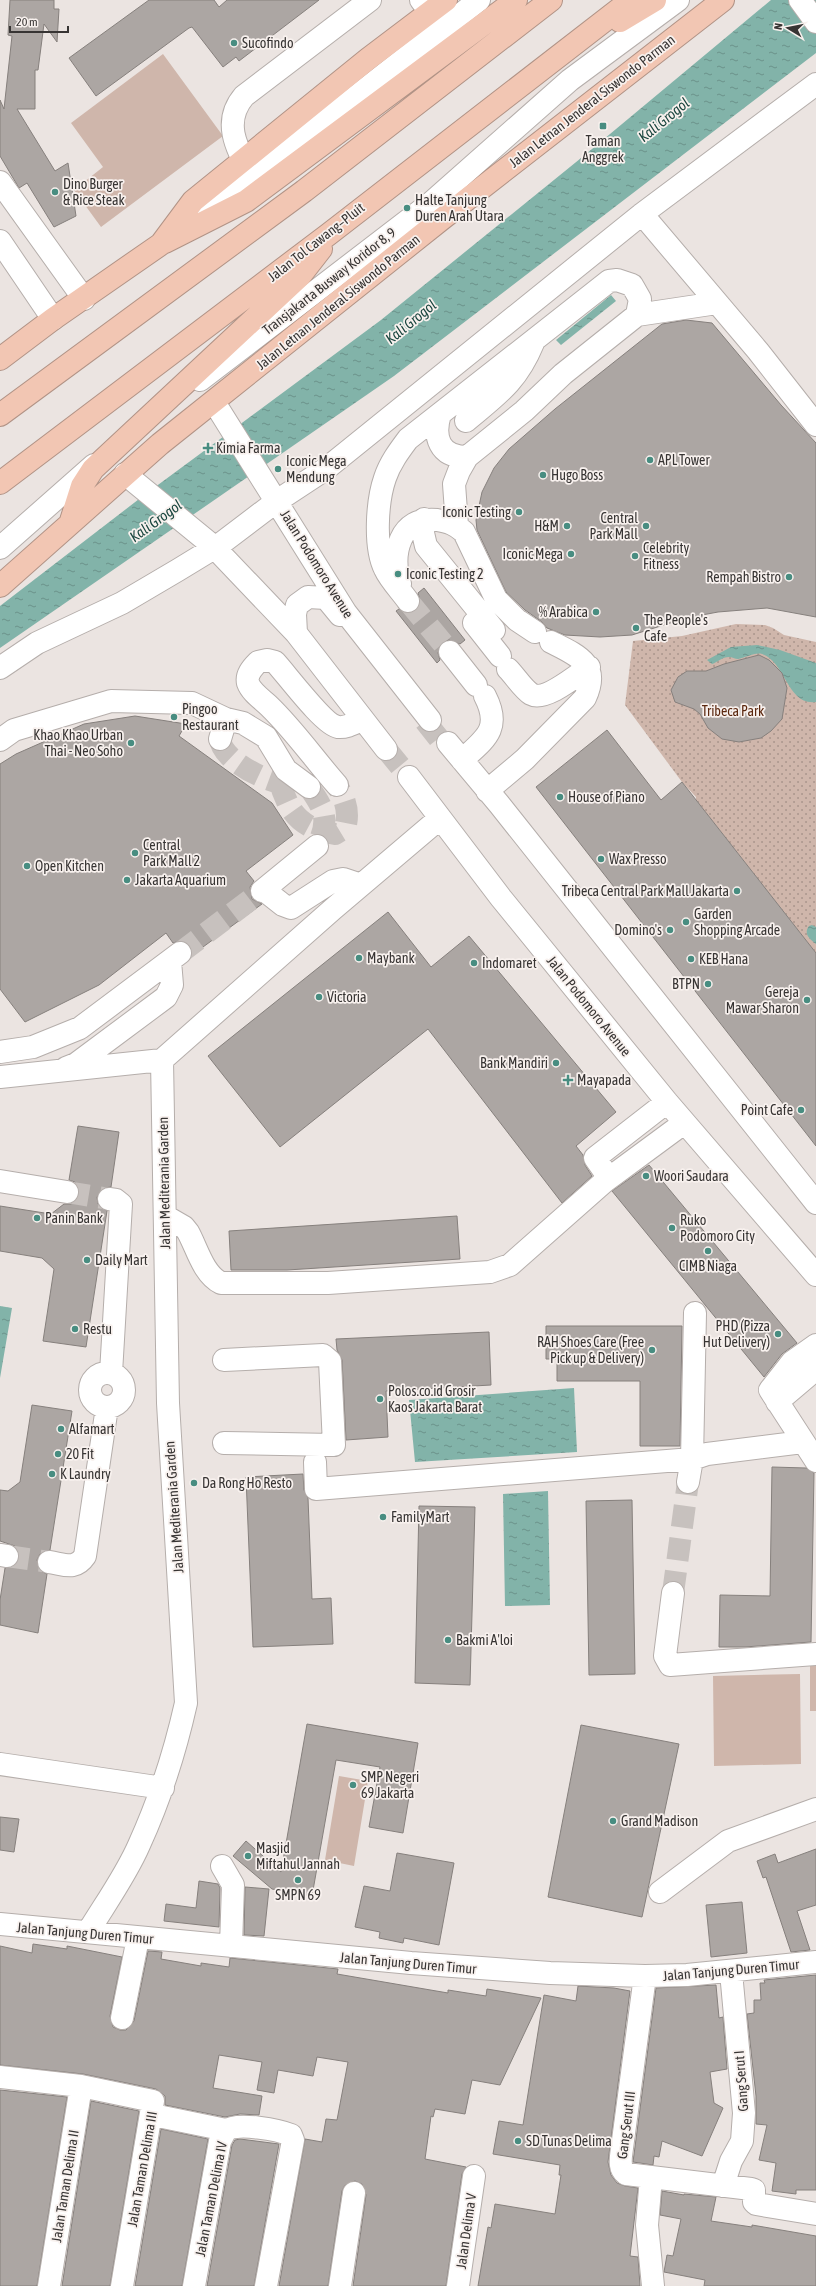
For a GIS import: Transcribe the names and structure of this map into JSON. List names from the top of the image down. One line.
{"streets":{"highway":["Jalan Letnan Jenderal Siswondo Parman","Jalan Tol Cawang–Pluit"],"street":["Transjakarta Busway Koridor 8, 9","Jalan Podomoro Avenue","Jalan Mediterania Garden","Jalan Tanjung Duren Timur","Gang Serut I","Gang Serut III","Jalan Taman Delima III","Jalan Taman Delima II","Jalan Taman Delima IV","Jalan Delima V"]},"crossings":[["Jalan Letnan Jenderal Siswondo Parman","Jalan Podomoro Avenue"],["Jalan Mediterania Garden","Jalan Tanjung Duren Timur"],["Jalan Tanjung Duren Timur","Gang Serut I"],["Jalan Tanjung Duren Timur","Gang Serut III"],["Gang Serut I","Gang Serut III"],["Jalan Taman Delima III","Jalan Taman Delima II"]],"water":["Kali Grogol"],"parks":["Tribeca Park"],"places":{"other":["Sucofindo","Dino Burger & Rice Steak","Halte Tanjung Duren Arah Utara","APL Tower","Iconic Mega Mendung","Hugo Boss","Iconic Testing","H&M","Central Park Mall","Iconic Mega","Celebrity Fitness","Iconic Testing 2","Rempah Bistro","% Arabica","The People's Cafe","Pingoo Restaurant","Khao Khao Urban Thai - Neo Soho","House of Piano","Central Park Mall 2","Wax Presso","Open Kitchen","Jakarta Aquarium","Tribeca Central Park Mall Jakarta","Garden Shopping Arcade","Domino's","Maybank","KEB Hana","Indomaret","BTPN","Victoria","Gereja Mawar Sharon","Bank Mandiri","Point Cafe","Woori Saudara","Panin Bank","Ruko Podomoro City","CIMB Niaga","Daily Mart","Restu","PHD (Pizza Hut Delivery)","RAH Shoes Care (Free Pick up & Delivery)","Polos.co.id Grosir Kaos Jakarta Barat","Alfamart","20 Fit","K Laundry","Da Rong Ho Resto","FamilyMart","Bakmi A'loi","SMP Negeri 69 Jakarta","Grand Madison","Masjid Miftahul Jannah","SMPN 69","SD Tunas Delima"],"transit":["Taman Anggrek"],"health":["Kimia Farma","Mayapada"]},"scale_bar":"20 m","north":"left"}
